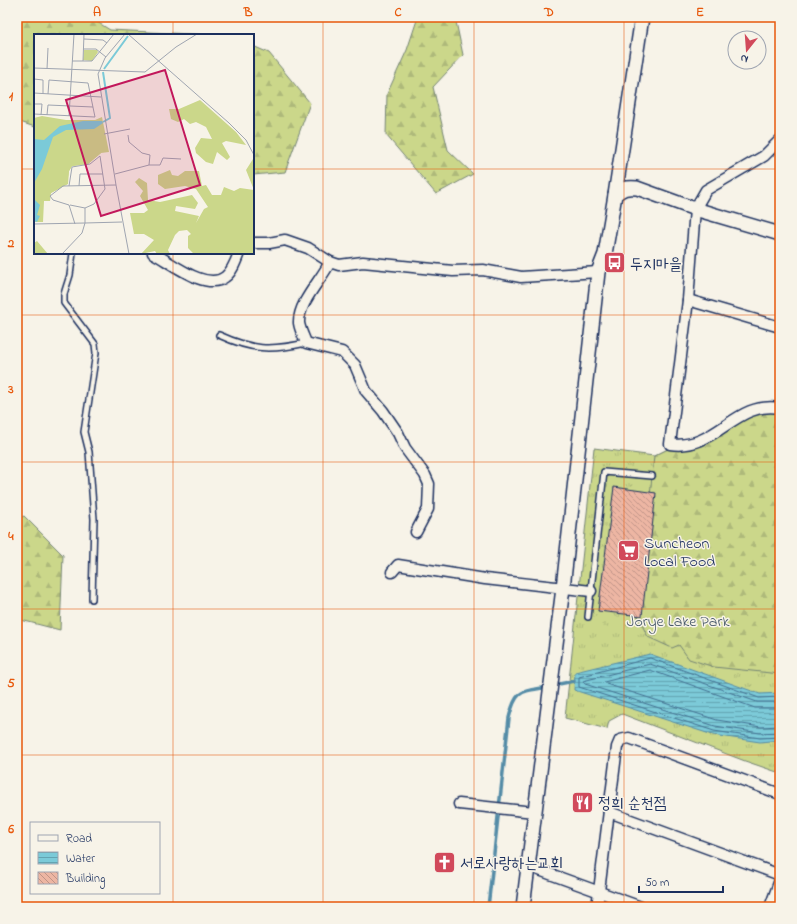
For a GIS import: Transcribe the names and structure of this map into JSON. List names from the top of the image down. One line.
{"parks":["Jorye Lake Park"],"places":{"bus stop":["두지마을"],"supermarket":["Suncheon Local Food"],"restaurant":["정희 순천점"],"church":["서로사랑하는교회"]},"legend":["Road","Water","Building"],"scale_bar":"50 m","north":"bottom","grid":{"columns":["A","B","C","D","E"],"rows":["1","2","3","4","5","6"]}}
